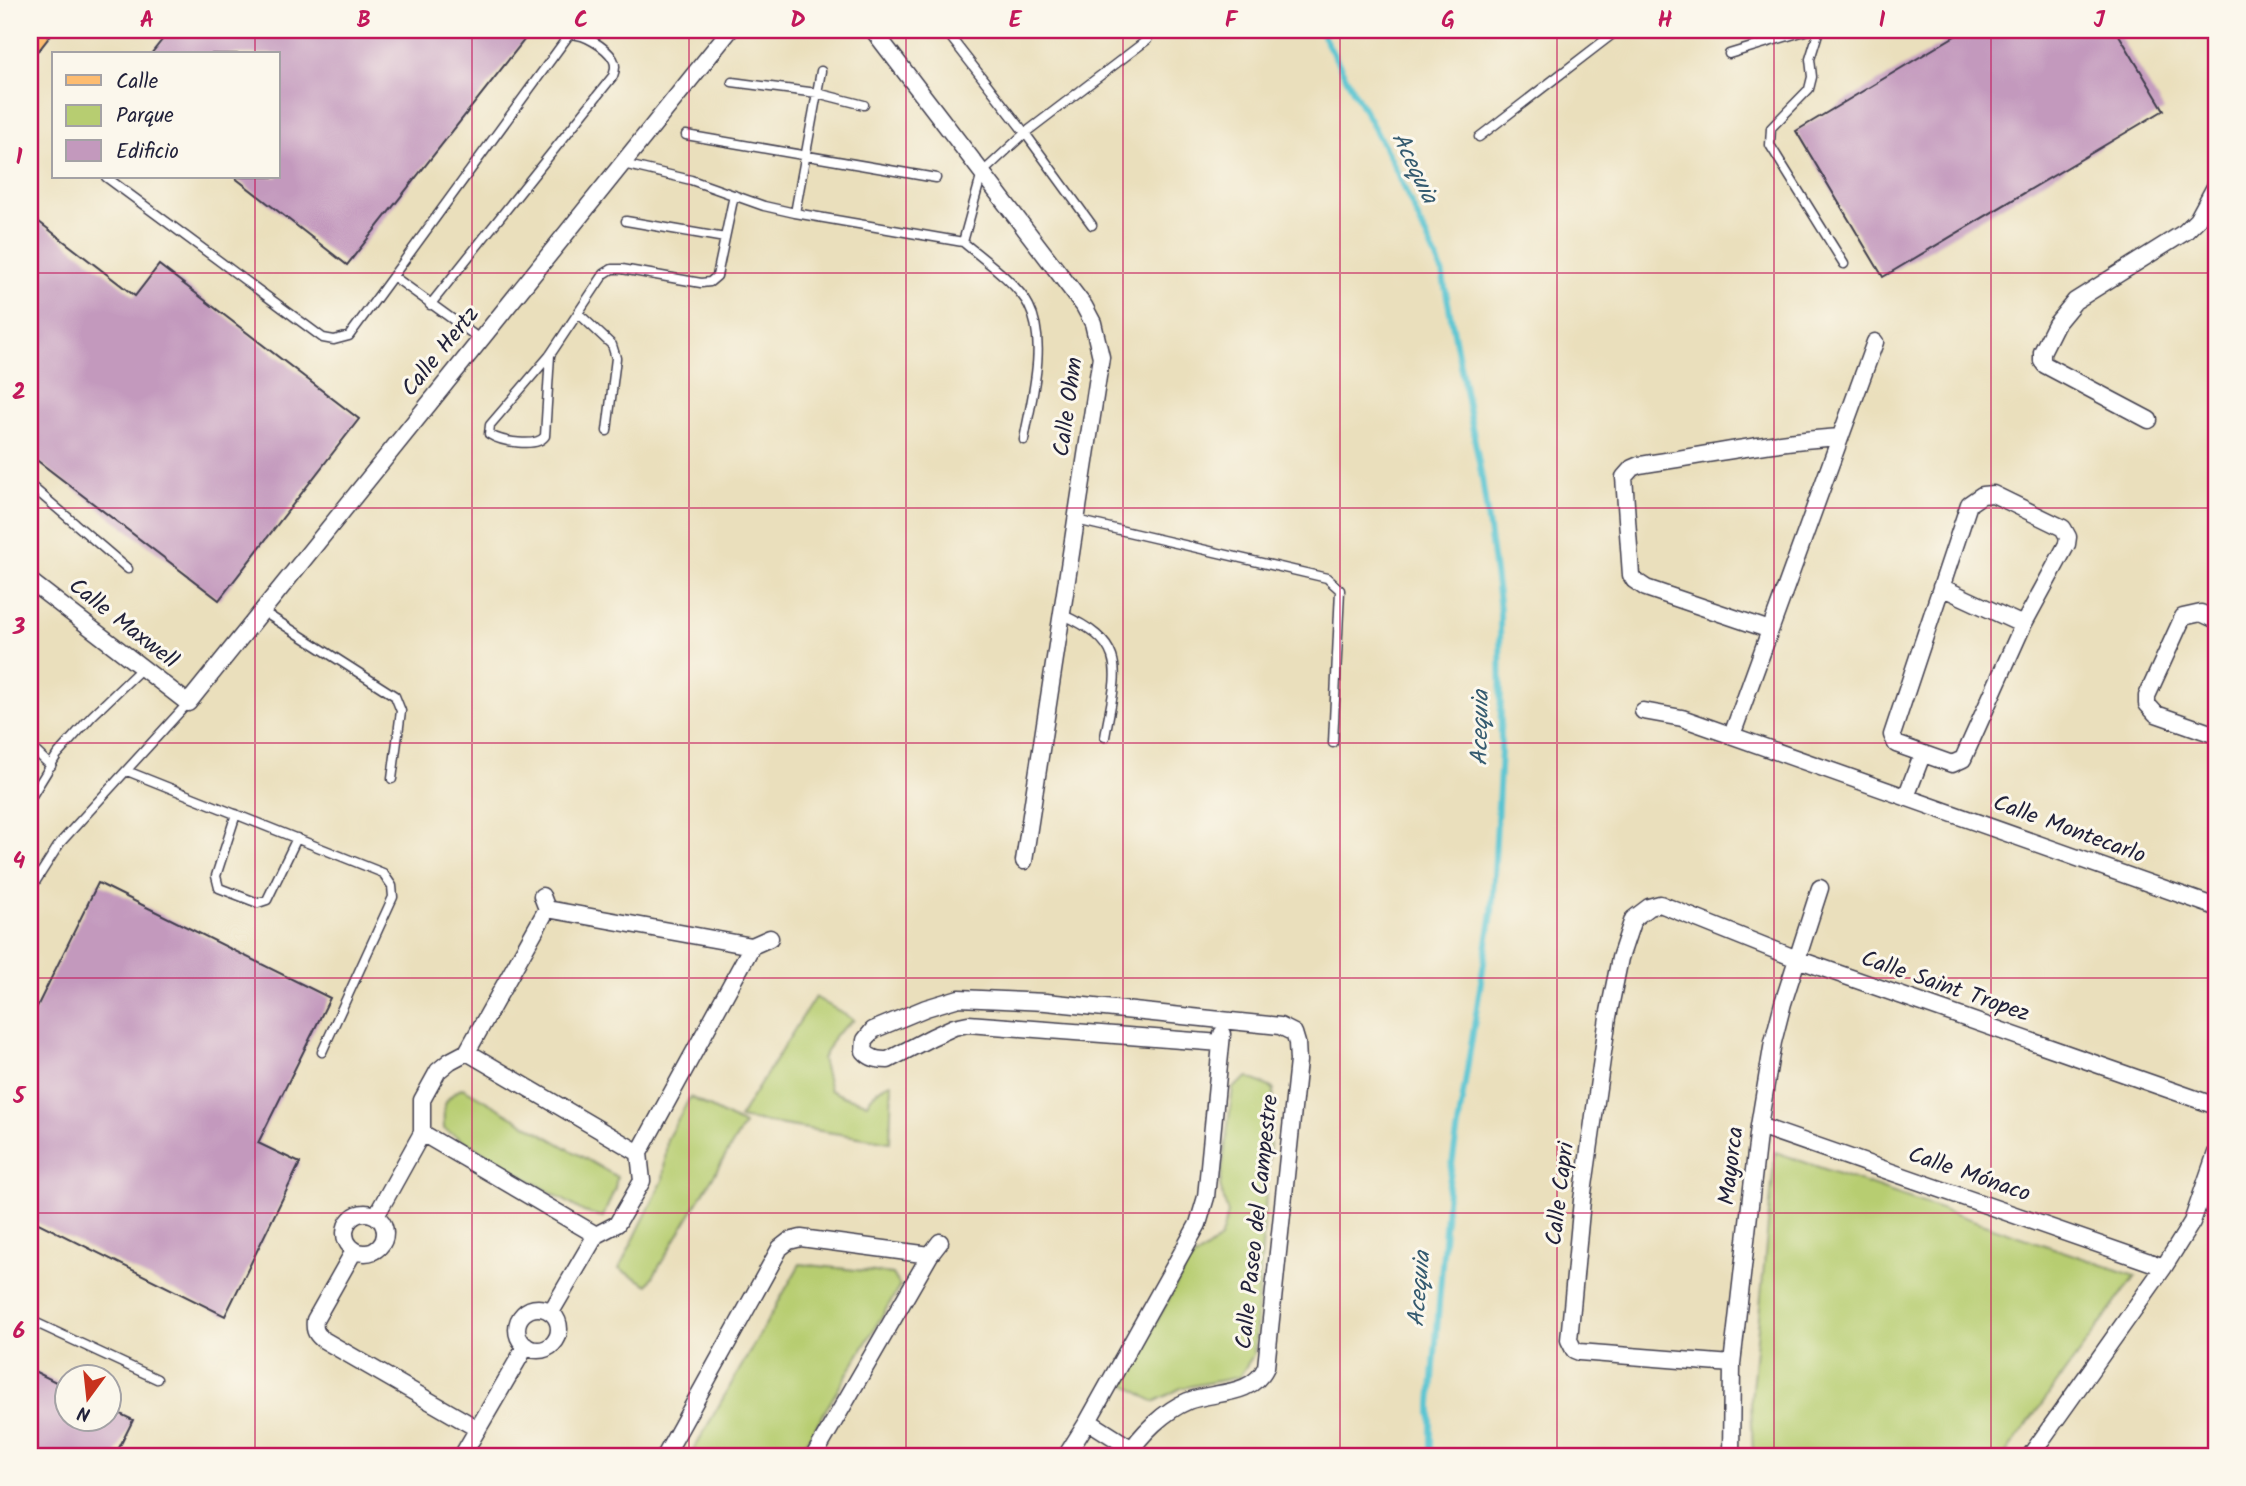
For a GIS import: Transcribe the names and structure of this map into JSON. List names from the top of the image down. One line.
{"streets":{"street":["Calle Hertz","Calle Ohm","Calle Maxwell","Calle Montecarlo","Calle Saint Tropez","Mayorca","Calle Mónaco","Calle Capri","Calle Paseo del Campestre"]},"crossings":[["Calle Hertz","Calle Maxwell"],["Calle Saint Tropez","Mayorca"],["Calle Saint Tropez","Calle Capri"],["Mayorca","Calle Mónaco"],["Mayorca","Calle Capri"]],"water":["Acequia"],"legend":["Calle","Parque","Edificio"],"north":"bottom","grid":{"columns":["A","B","C","D","E","F","G","H","I","J"],"rows":["1","2","3","4","5","6"]}}
